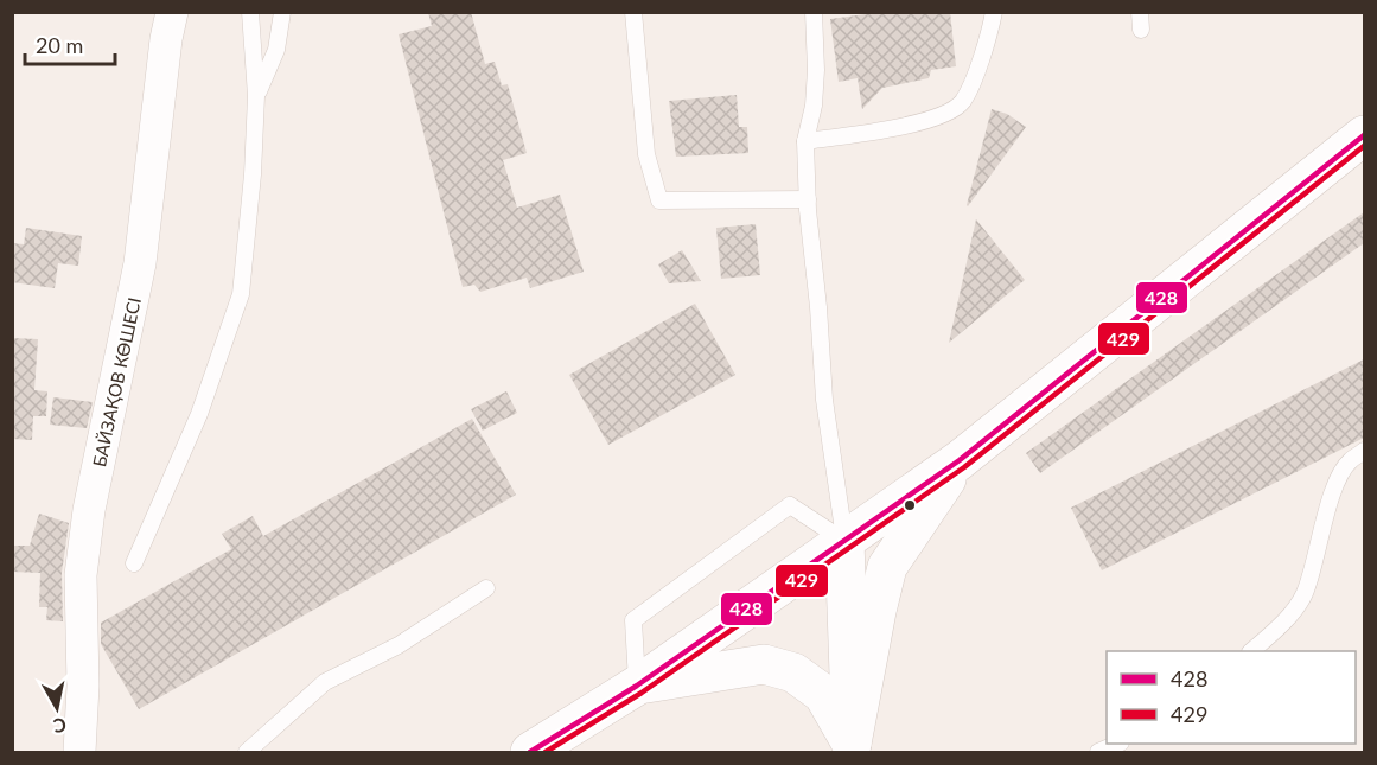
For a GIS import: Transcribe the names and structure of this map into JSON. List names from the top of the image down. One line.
{"streets":{"street":["БАЙЗАҚОВ КӨШЕСІ"]},"lines":["transit line 428","transit line 429"],"legend":["428","429"],"scale_bar":"20 m","north":"bottom"}
